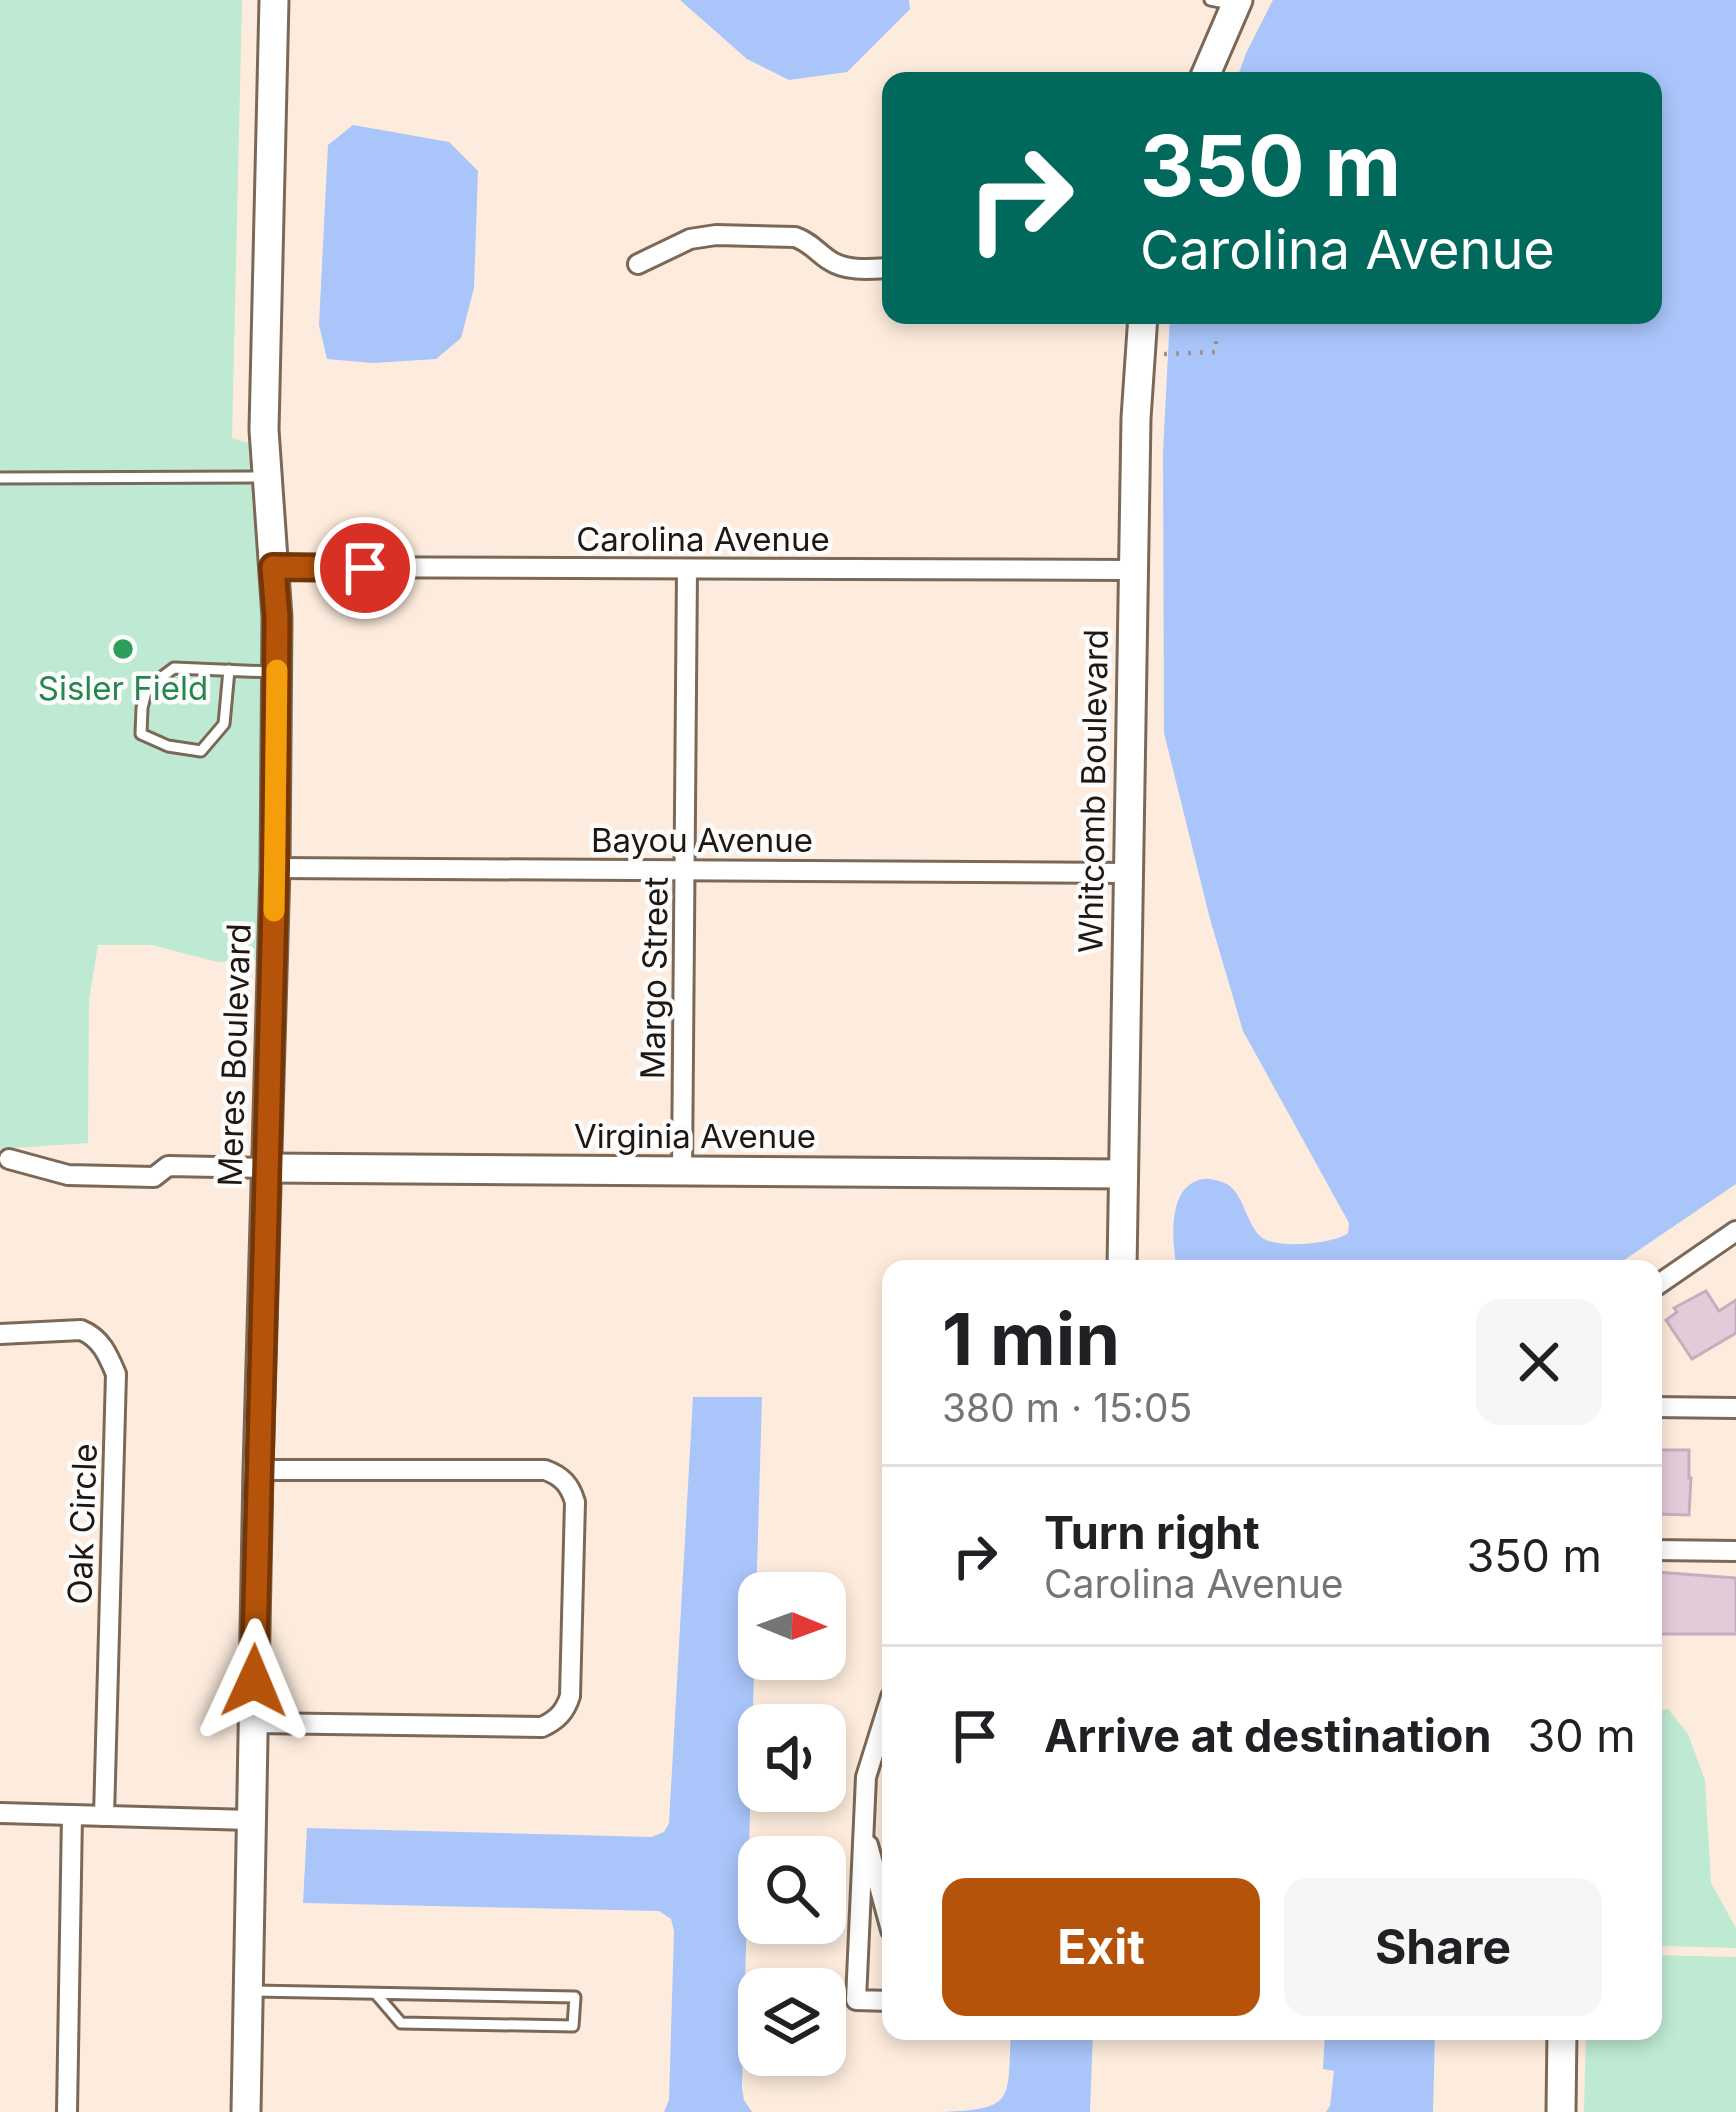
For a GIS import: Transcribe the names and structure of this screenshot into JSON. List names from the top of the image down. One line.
{"streets":{"street":["Carolina Avenue","Whitcomb Boulevard","Bayou Avenue","Margo Street","Meres Boulevard","Virginia Avenue","Oak Circle"]},"crossings":[["Carolina Avenue","Whitcomb Boulevard"],["Carolina Avenue","Margo Street"],["Carolina Avenue","Meres Boulevard"],["Whitcomb Boulevard","Bayou Avenue"],["Whitcomb Boulevard","Virginia Avenue"],["Bayou Avenue","Margo Street"],["Bayou Avenue","Meres Boulevard"],["Margo Street","Virginia Avenue"],["Meres Boulevard","Virginia Avenue"]],"places":["Sisler Field"],"north":"right","page":{"turn":["350 m","Carolina Avenue"],"heading":["1 min","380 m · 15:05"],"list":[{"name":"Turn right","note":"Carolina Avenue","value":"350 m"},{"name":"Arrive at destination","value":"30 m"}],"buttons":["Exit","Share"]}}
